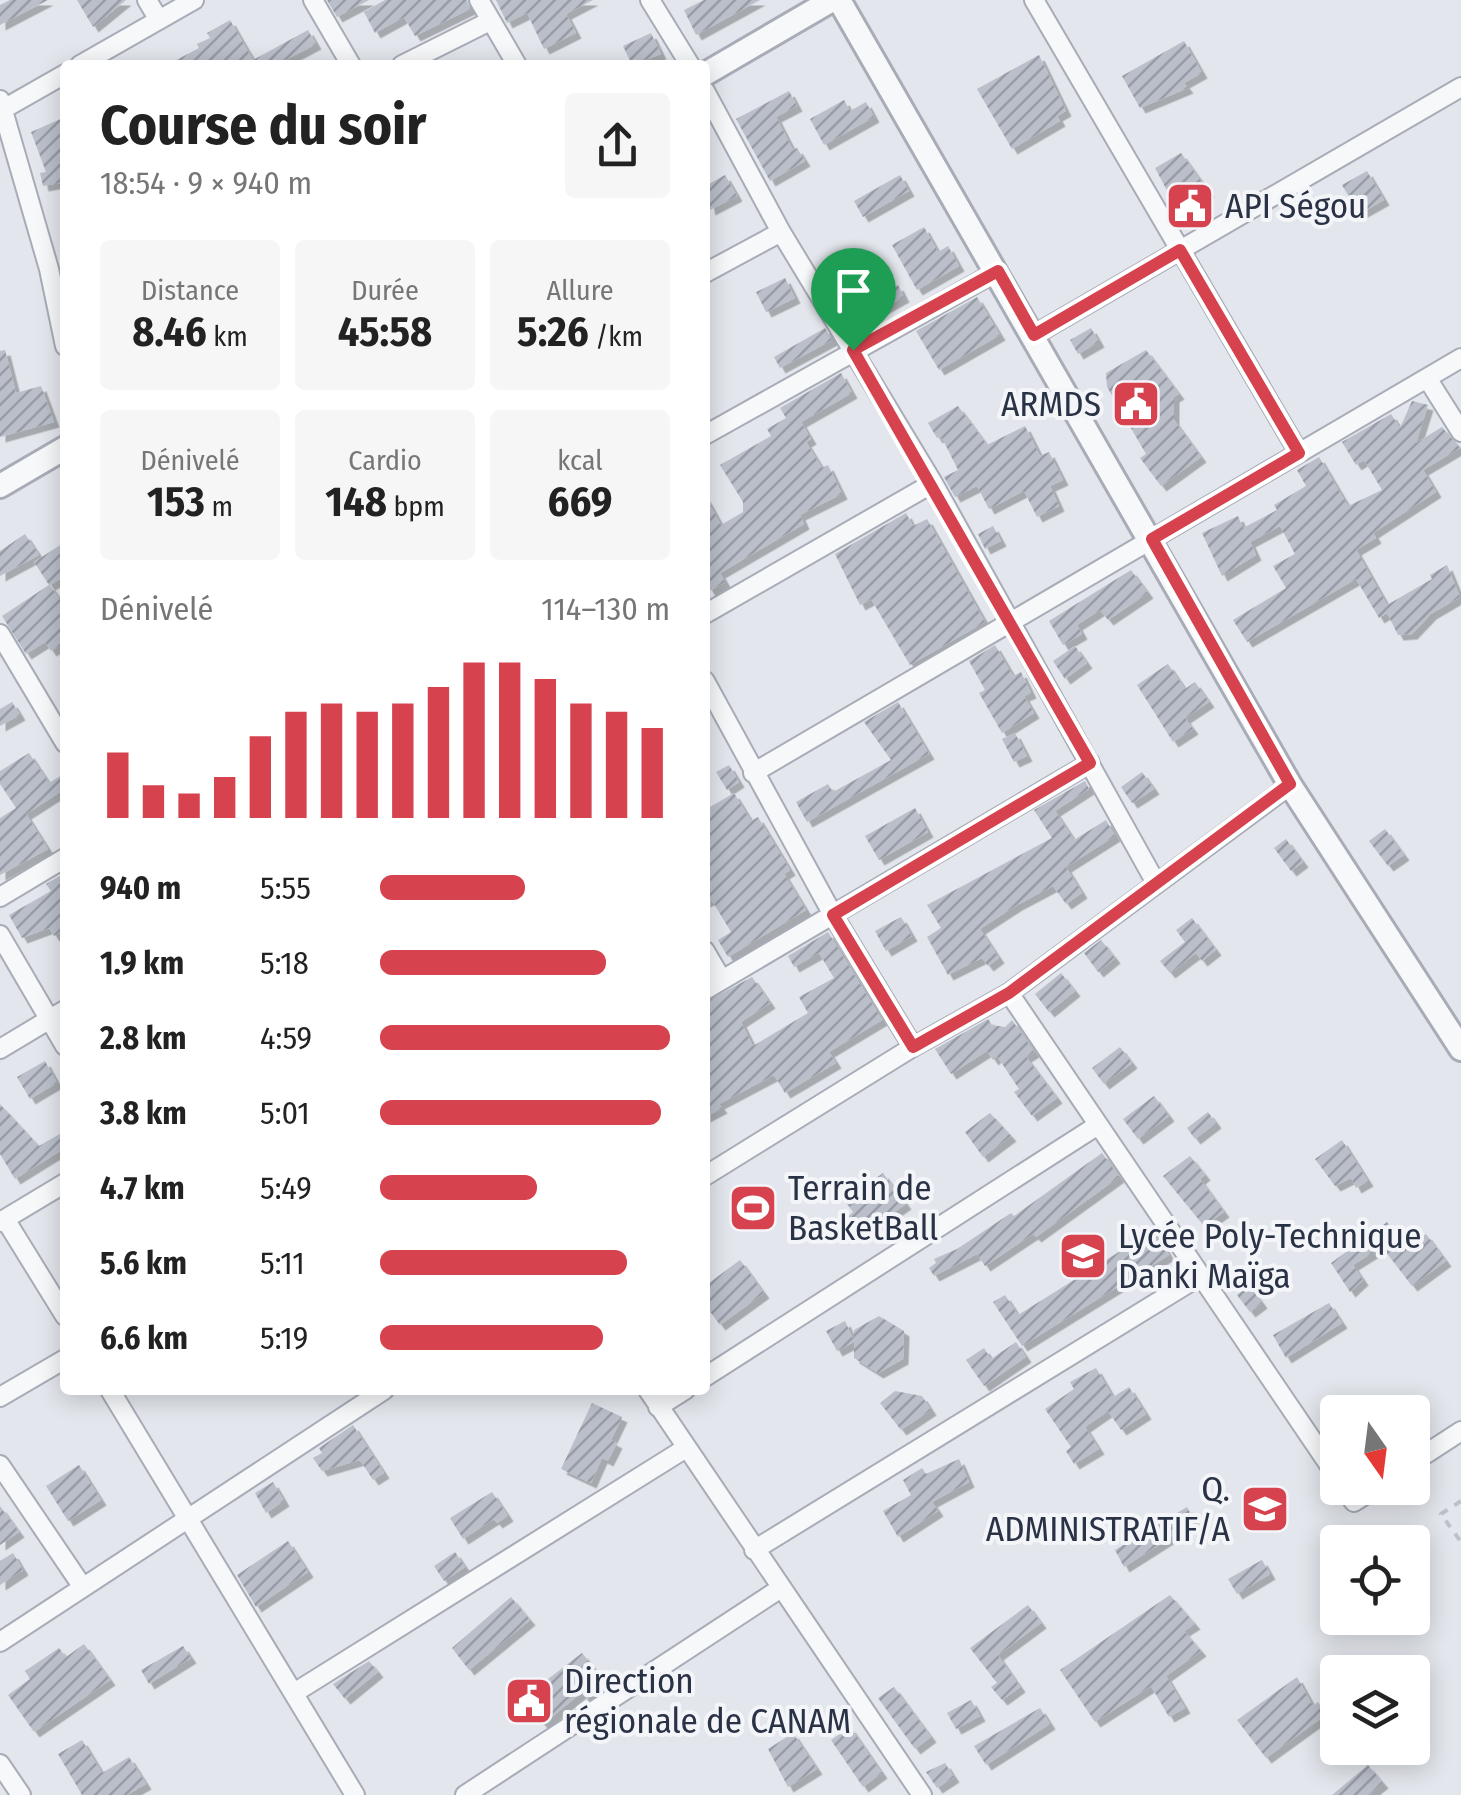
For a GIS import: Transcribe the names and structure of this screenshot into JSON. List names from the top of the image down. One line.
{"places":{"public building":["API Ségou","ARMDS","Direction régionale de CANAM"],"sports":["Terrain de BasketBall"],"school or university":["Lycée Poly-Technique Danki Maïga","Q. ADMINISTRATIF/A"]},"north":"bottom","page":{"heading":["Course du soir","18:54 · 9 × 940 m"],"stats":[["Distance","8.46 km"],["Durée","45:58"],["Allure","5:26 /km"],["Dénivelé","153 m"],["Cardio","148 bpm"],["kcal","669"]],"chart":["Dénivelé","114–130 m"],"list":[{"name":"940 m","note":"5:55"},{"name":"1.9 km","note":"5:18"},{"name":"2.8 km","note":"4:59"},{"name":"3.8 km","note":"5:01"},{"name":"4.7 km","note":"5:49"},{"name":"5.6 km","note":"5:11"},{"name":"6.6 km","note":"5:19"}]}}
